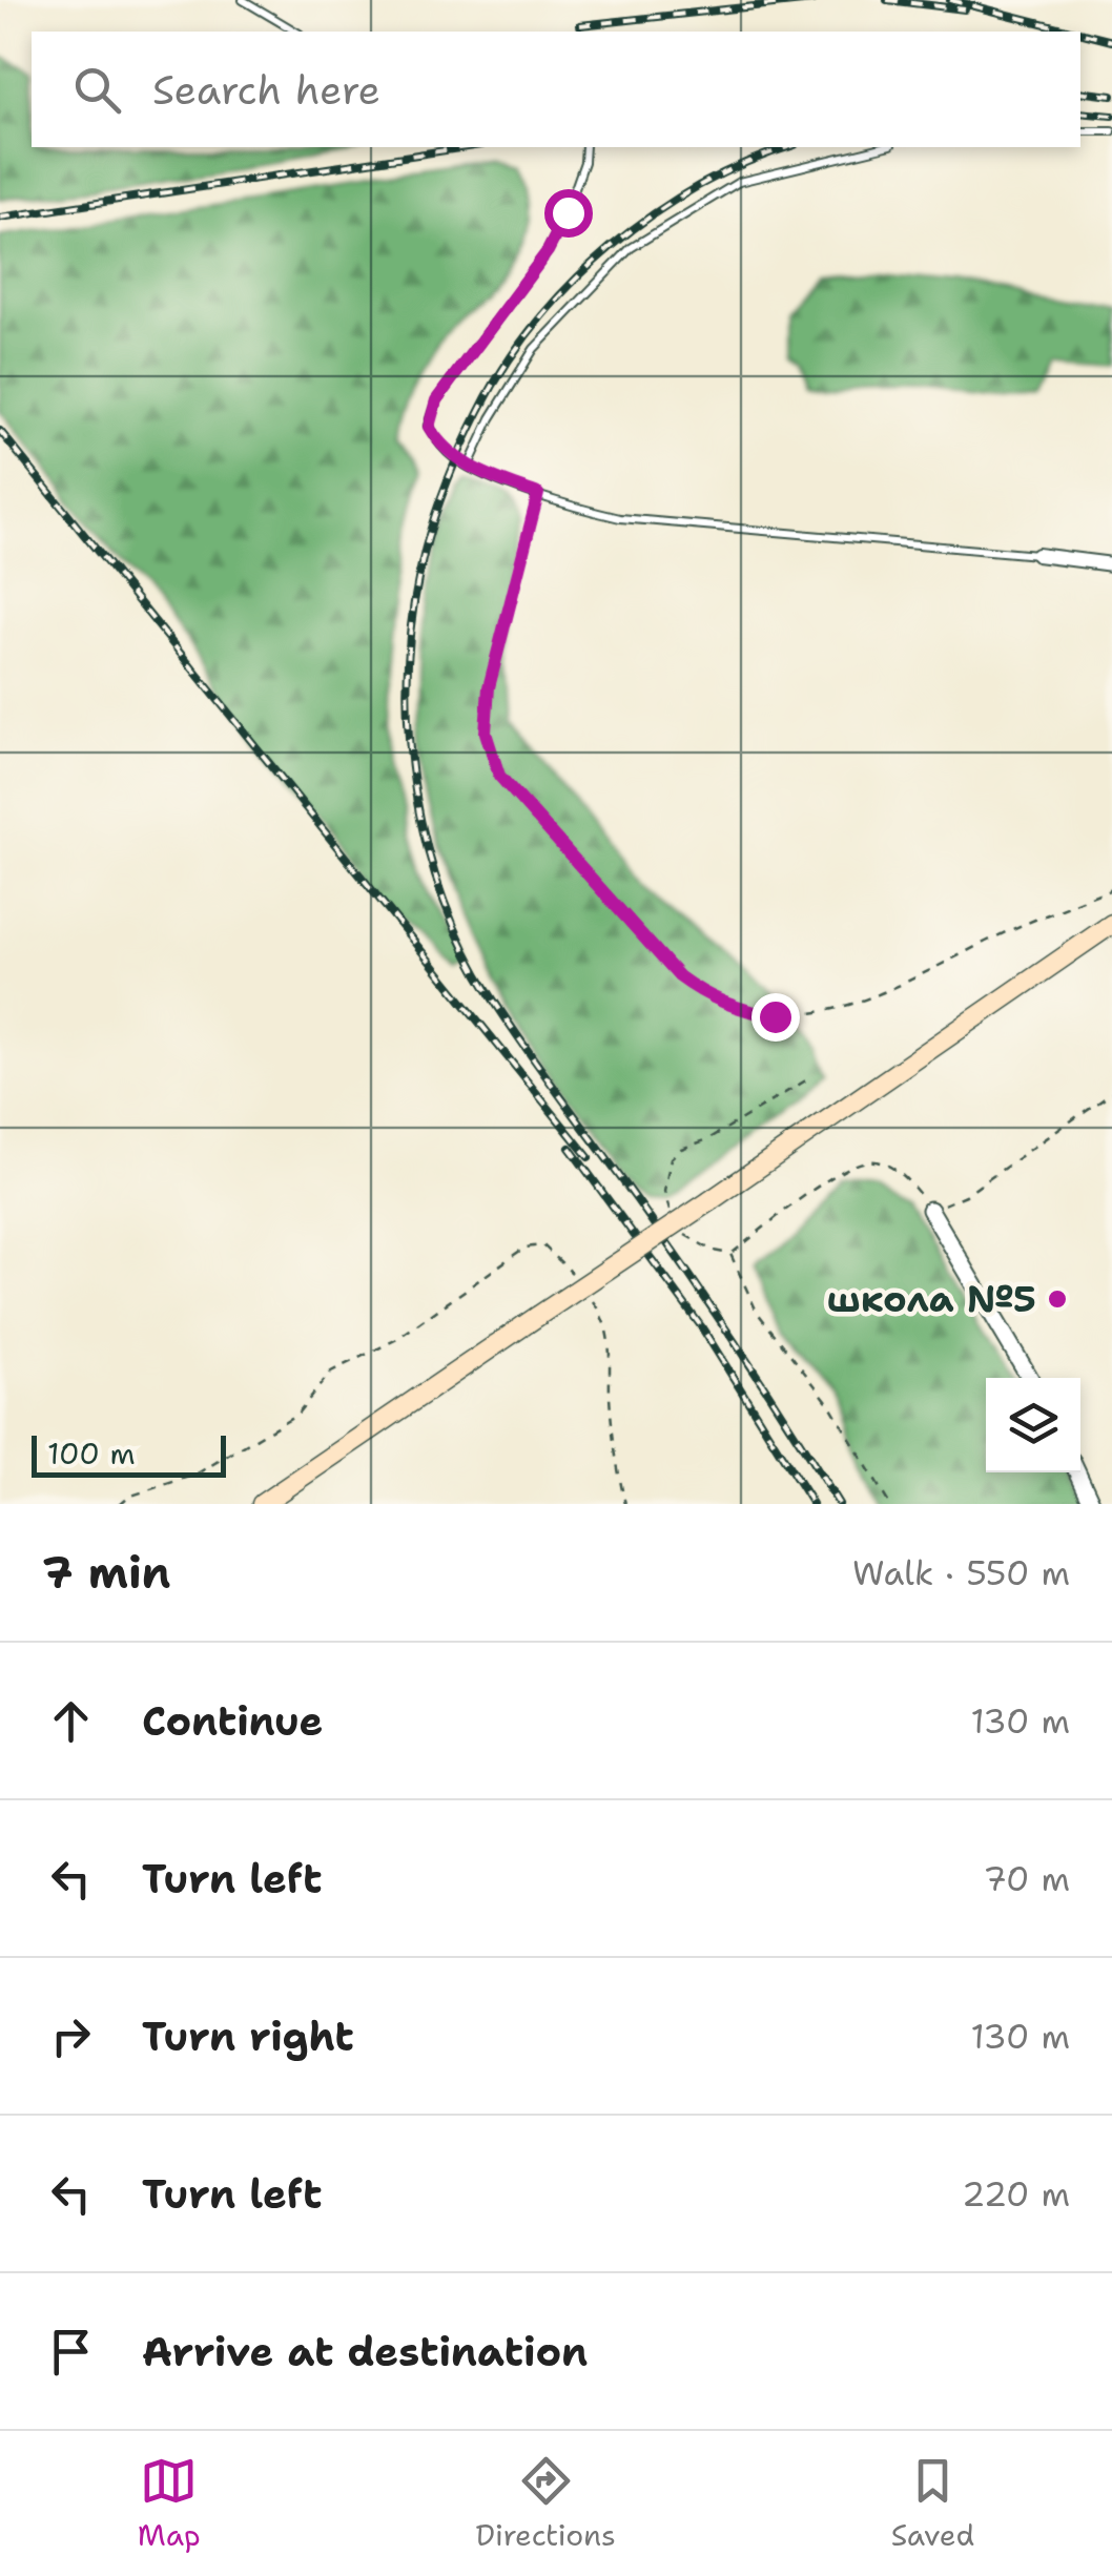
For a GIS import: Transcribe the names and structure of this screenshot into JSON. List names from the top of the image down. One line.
{"places":["школа №5"],"scale_bar":"100 m","page":{"search":"Search here","scale":"100 m","heading":["7 min","Walk · 550 m"],"list":[["Continue","130 m"],["Turn left","70 m"],["Turn right","130 m"],["Turn left","220 m"],"Arrive at destination"],"nav":["Map","Directions","Saved"]}}
